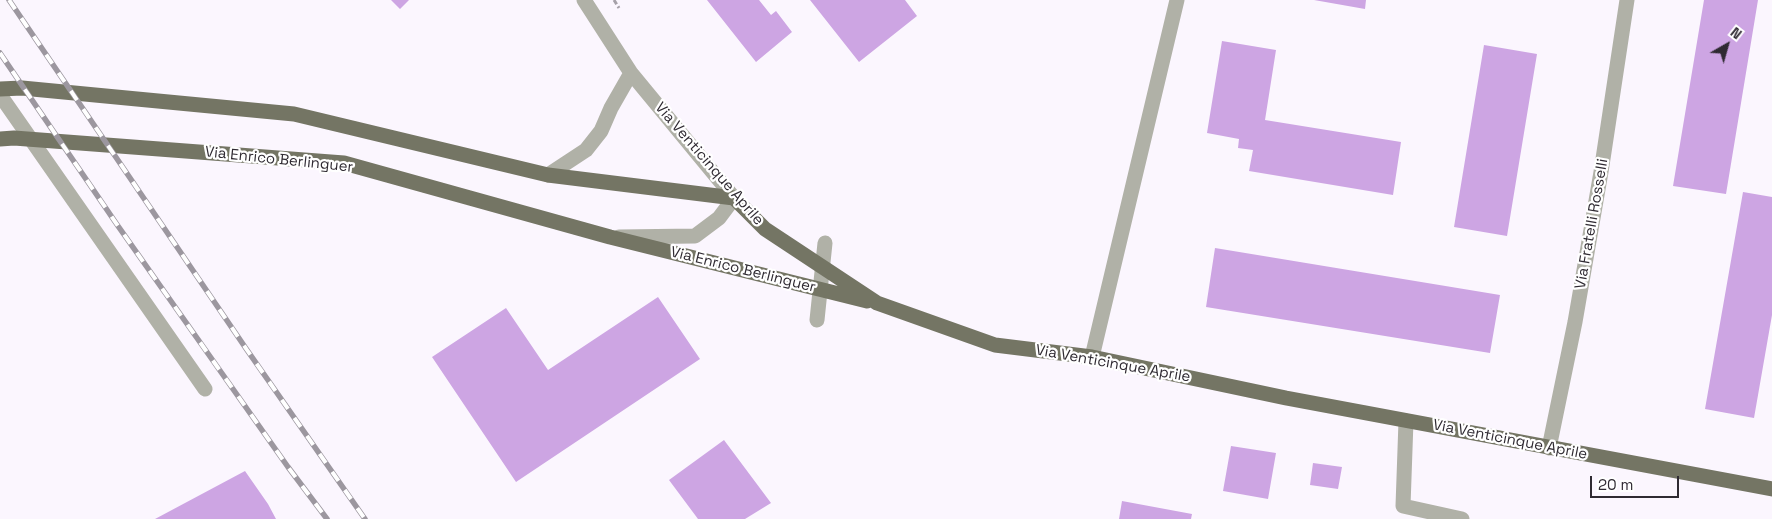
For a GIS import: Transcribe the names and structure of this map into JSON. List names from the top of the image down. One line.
{"streets":{"main road":["Via Enrico Berlinguer","Via Venticinque Aprile"],"street":["Via Fratelli Rosselli"]},"crossings":[["Via Enrico Berlinguer","Via Venticinque Aprile"],["Via Venticinque Aprile","Via Fratelli Rosselli"]],"scale_bar":"20 m","north":"top right"}
